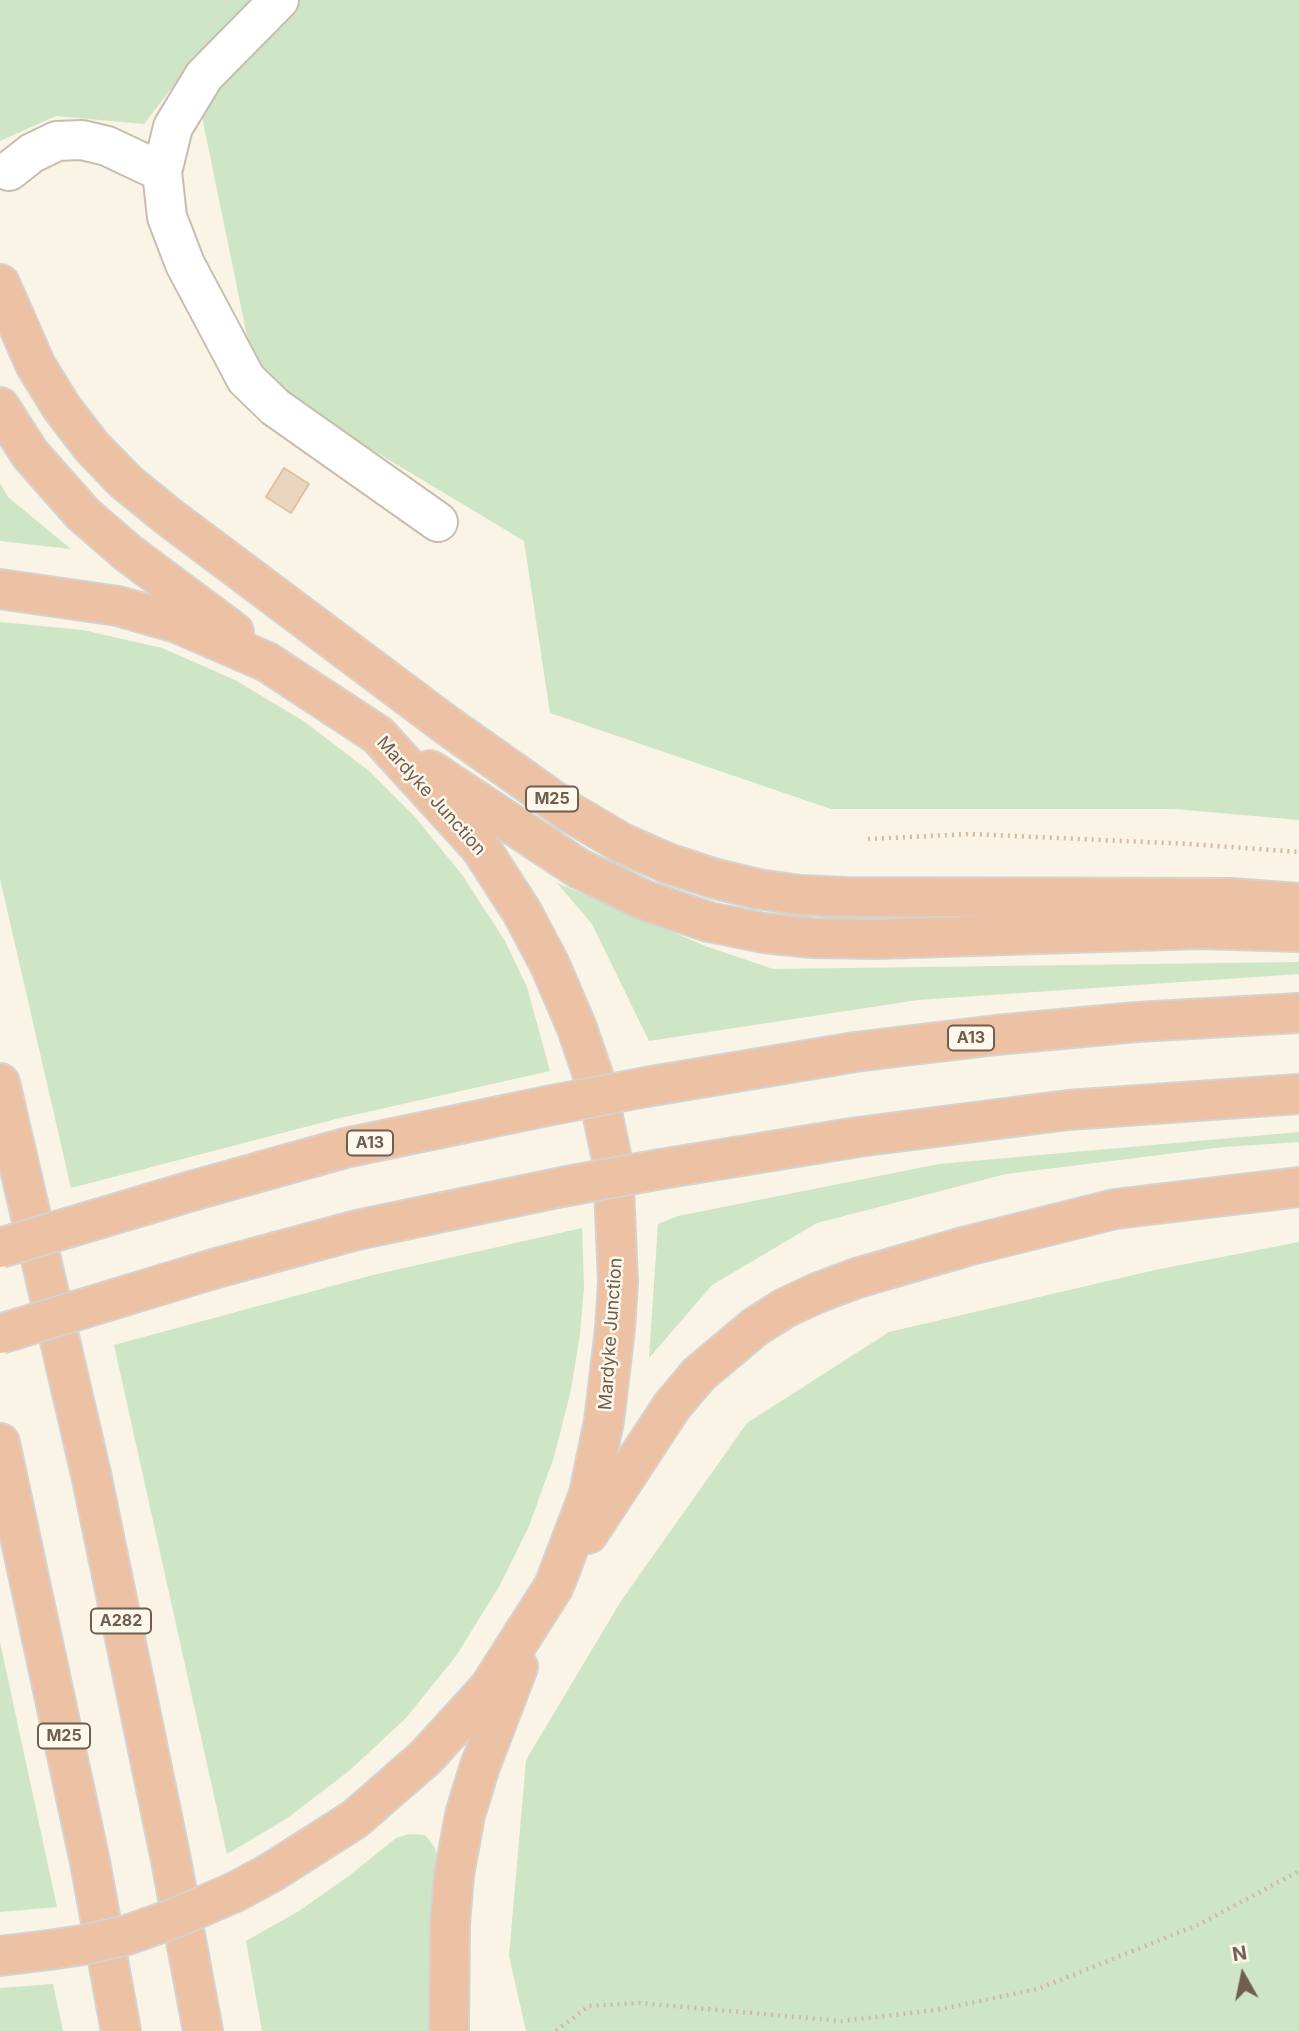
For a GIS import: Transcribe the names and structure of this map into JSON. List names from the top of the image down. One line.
{"streets":{"highway":["Mardyke Junction","M25","A13","A282"]},"north":"top"}
